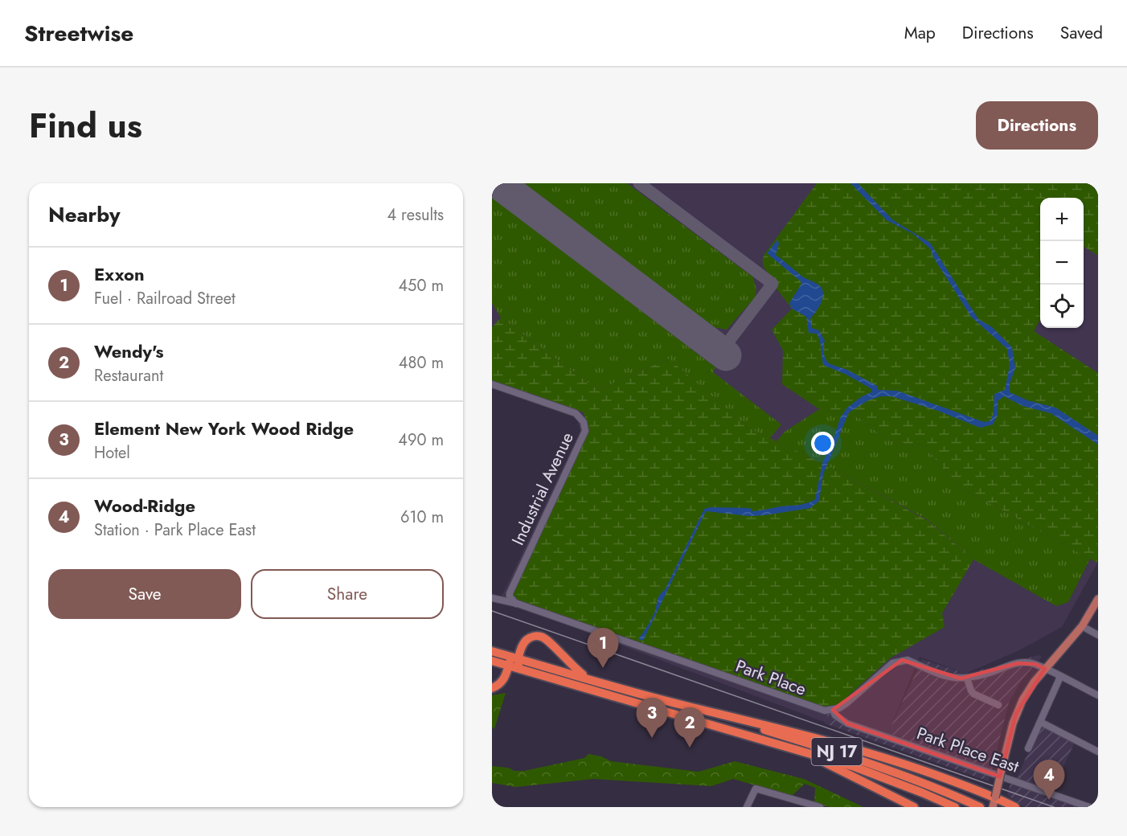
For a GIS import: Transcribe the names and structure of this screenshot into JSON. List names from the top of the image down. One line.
{"streets":{"highway":["NJ 17"],"street":["Industrial Avenue","Park Place","Park Place East"]},"crossings":[["Industrial Avenue","Park Place"],["Park Place","Park Place East"]],"page":{"header":"Streetwise","nav":["Map","Directions","Saved"],"title":"Find us","buttons":["Directions",["Save","Share"]],"heading":["Nearby","4 results"],"map_buttons":["+","−"],"list":[{"mark":"1","name":"Exxon","note":"Fuel · Railroad Street","value":"450 m"},{"mark":"2","name":"Wendy's","note":"Restaurant","value":"480 m"},{"mark":"3","name":"Element New York Wood Ridge","note":"Hotel","value":"490 m"},{"mark":"4","name":"Wood-Ridge","note":"Station · Park Place East","value":"610 m"}],"pins":["1","3","2","4"]}}
